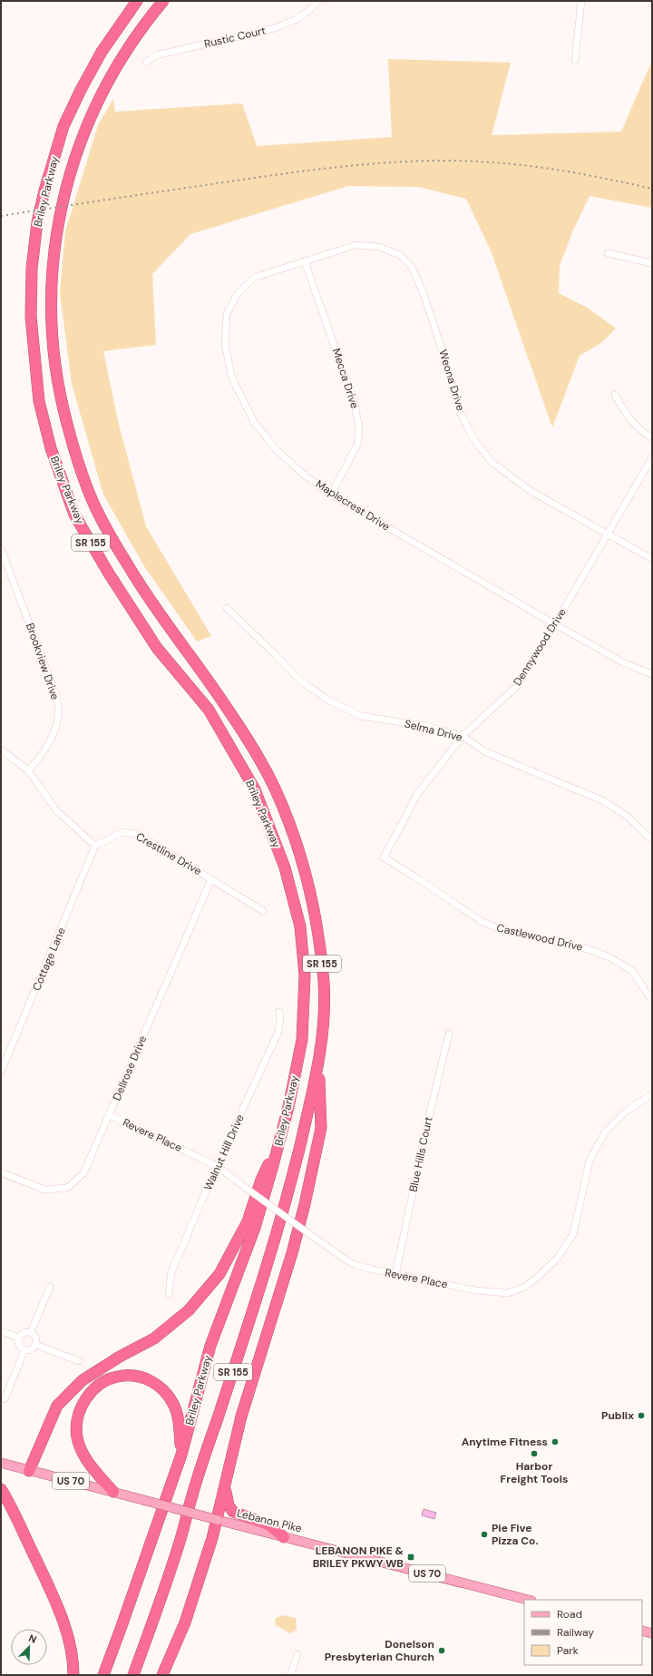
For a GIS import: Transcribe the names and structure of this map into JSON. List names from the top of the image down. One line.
{"streets":{"highway":["Briley Parkway","SR 155"],"main road":["US 70","Lebanon Pike"],"street":["Rustic Court","Mecca Drive","Weona Drive","Maplecrest Drive","Dennywood Drive","Brookview Drive","Selma Drive","Crestline Drive","Castlewood Drive","Cottage Lane","Dellrose Drive","Revere Place","Walnut Hill Drive","Blue Hills Court"]},"crossings":[["Mecca Drive","Weona Drive"],["Mecca Drive","Maplecrest Drive"],["Weona Drive","Maplecrest Drive"],["Weona Drive","Dennywood Drive"],["Maplecrest Drive","Dennywood Drive"],["Dennywood Drive","Selma Drive"],["Dennywood Drive","Castlewood Drive"],["Crestline Drive","Cottage Lane"],["Crestline Drive","Dellrose Drive"],["Dellrose Drive","Revere Place"],["Revere Place","Walnut Hill Drive"],["Revere Place","Blue Hills Court"]],"places":{"other":["Publix","Anytime Fitness","Harbor Freight Tools","Pie Five Pizza Co.","Donelson Presbyterian Church"],"transit":["LEBANON PIKE & BRILEY PKWY WB"]},"legend":["Road","Railway","Park"],"north":"top right"}
